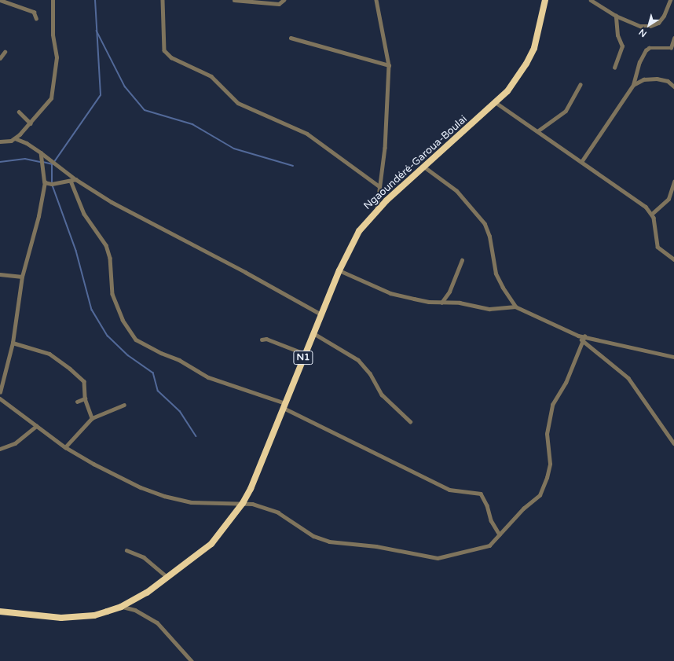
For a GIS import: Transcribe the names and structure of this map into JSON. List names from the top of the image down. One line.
{"streets":{"highway":["Ngaoundéré-Garoua-Boulai","N1"]},"north":"bottom left"}
